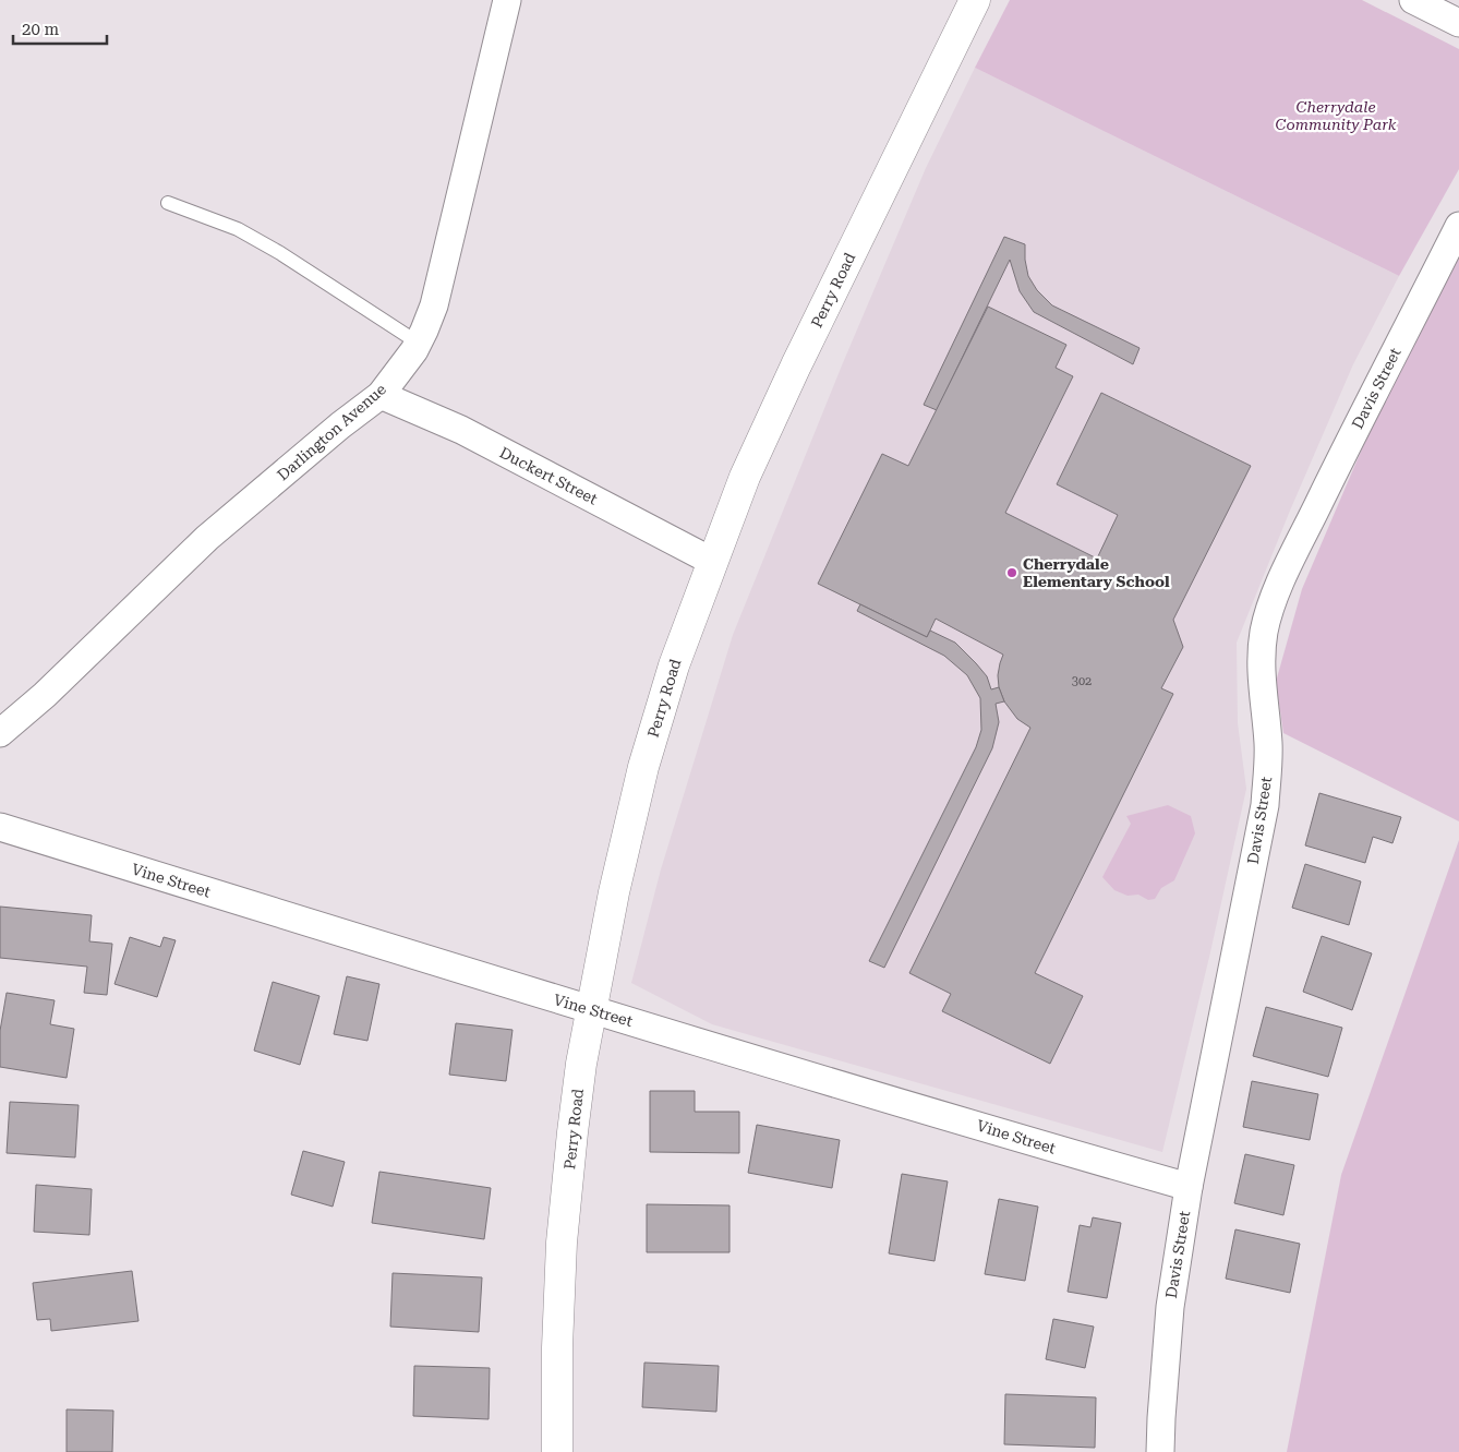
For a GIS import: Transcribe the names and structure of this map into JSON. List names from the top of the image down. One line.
{"streets":{"street":["Perry Road","Davis Street","Darlington Avenue","Duckert Street","Vine Street"]},"crossings":[["Perry Road","Duckert Street"],["Perry Road","Vine Street"],["Davis Street","Vine Street"],["Darlington Avenue","Duckert Street"]],"parks":["Cherrydale Community Park"],"places":["Cherrydale Elementary School"],"house_numbers":["302"],"scale_bar":"20 m"}
